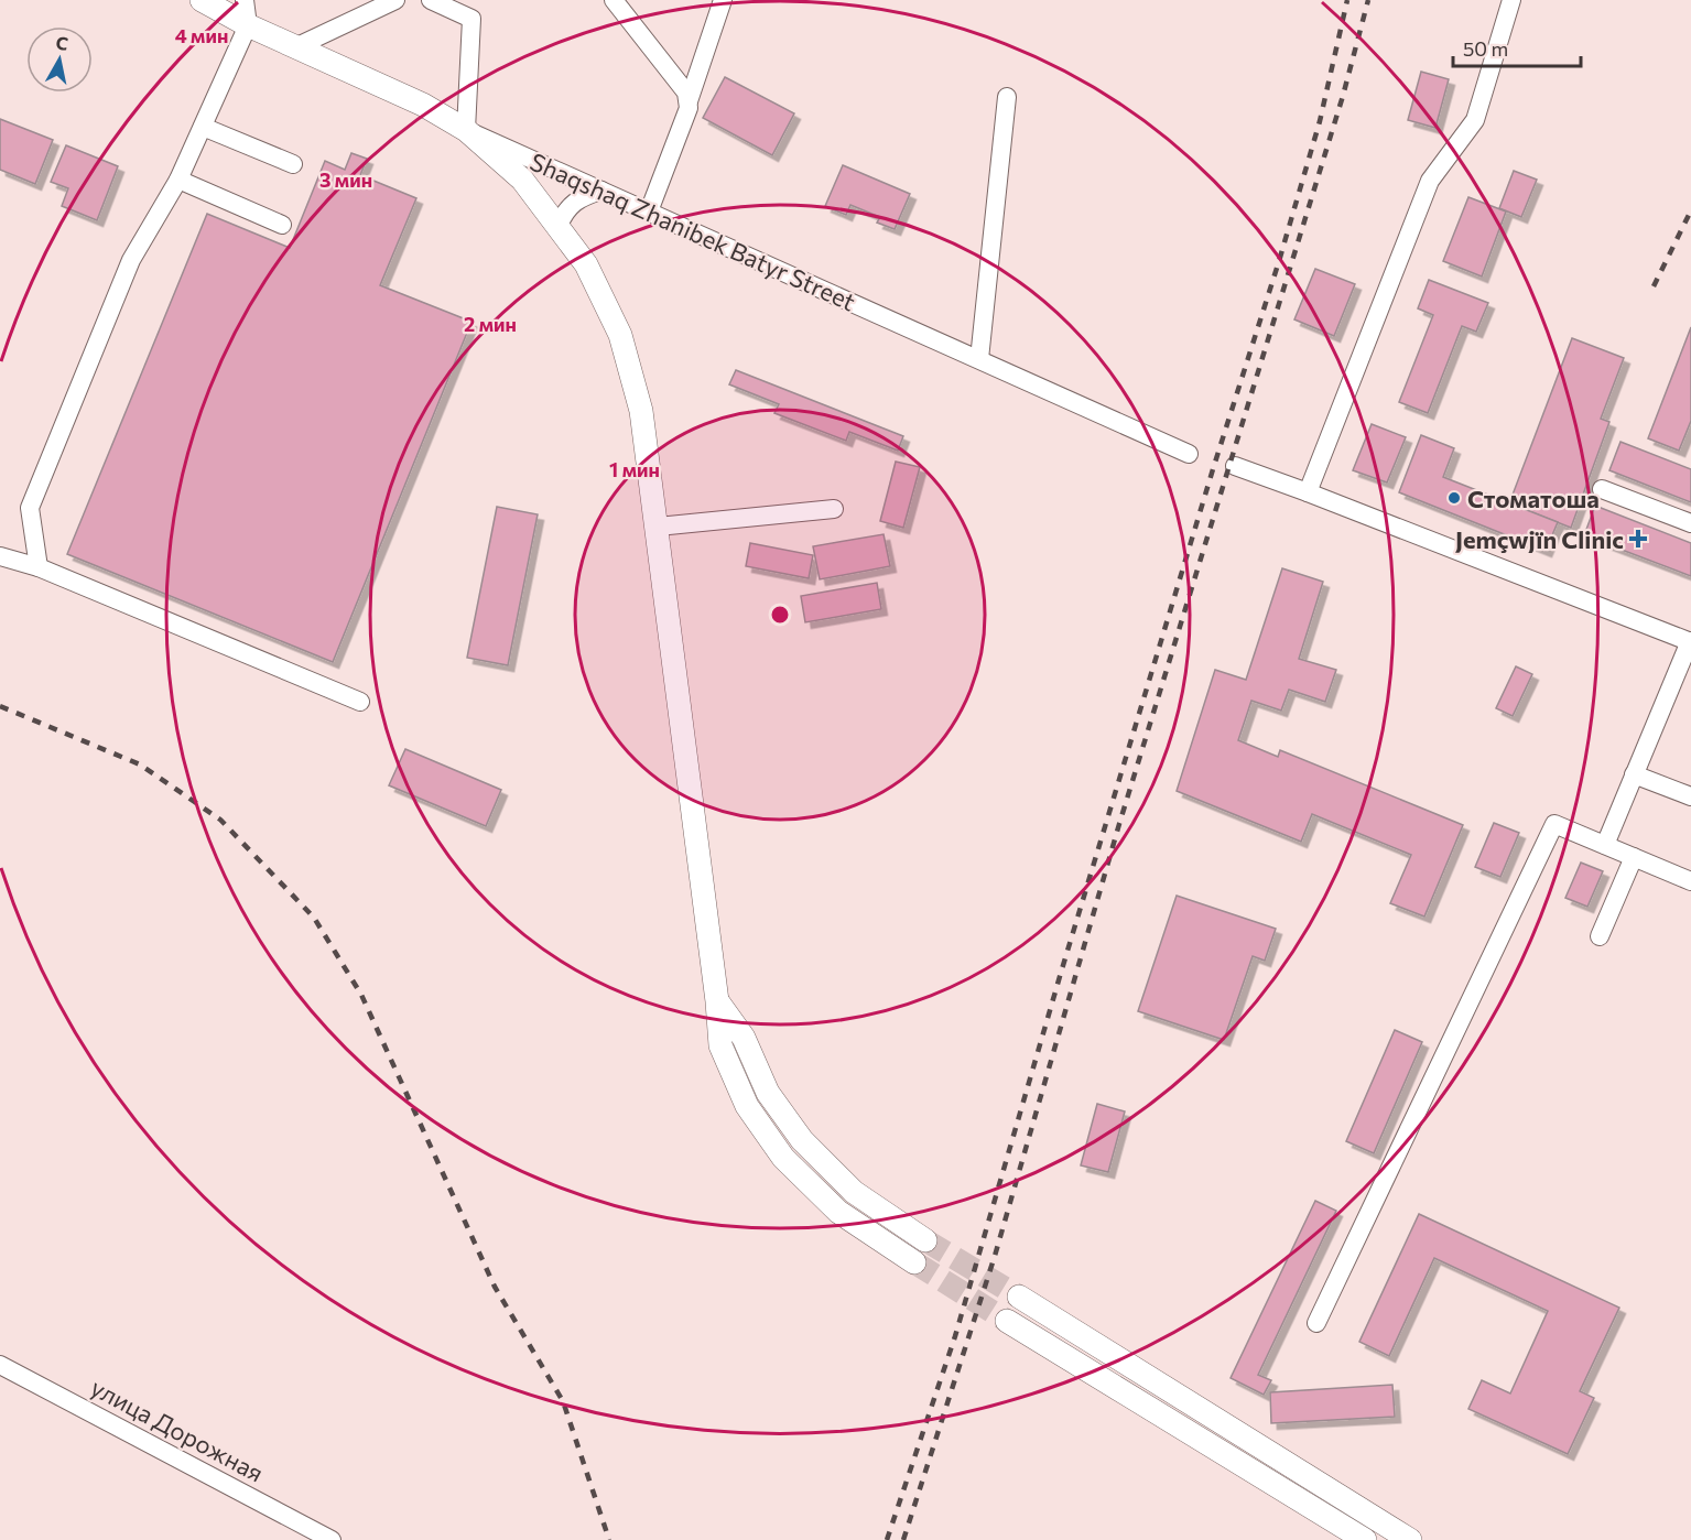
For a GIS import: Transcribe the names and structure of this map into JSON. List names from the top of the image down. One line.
{"streets":{"main road":["Shaqshaq Zhanibek Batyr Street"],"street":["улица Дорожная"]},"places":{"other":["Стоматоша"],"health":["Jemçwjïn Clinic"]},"scale_bar":"50 m","north":"top","rings":["4 мин","3 мин","2 мин","1 мин"]}
